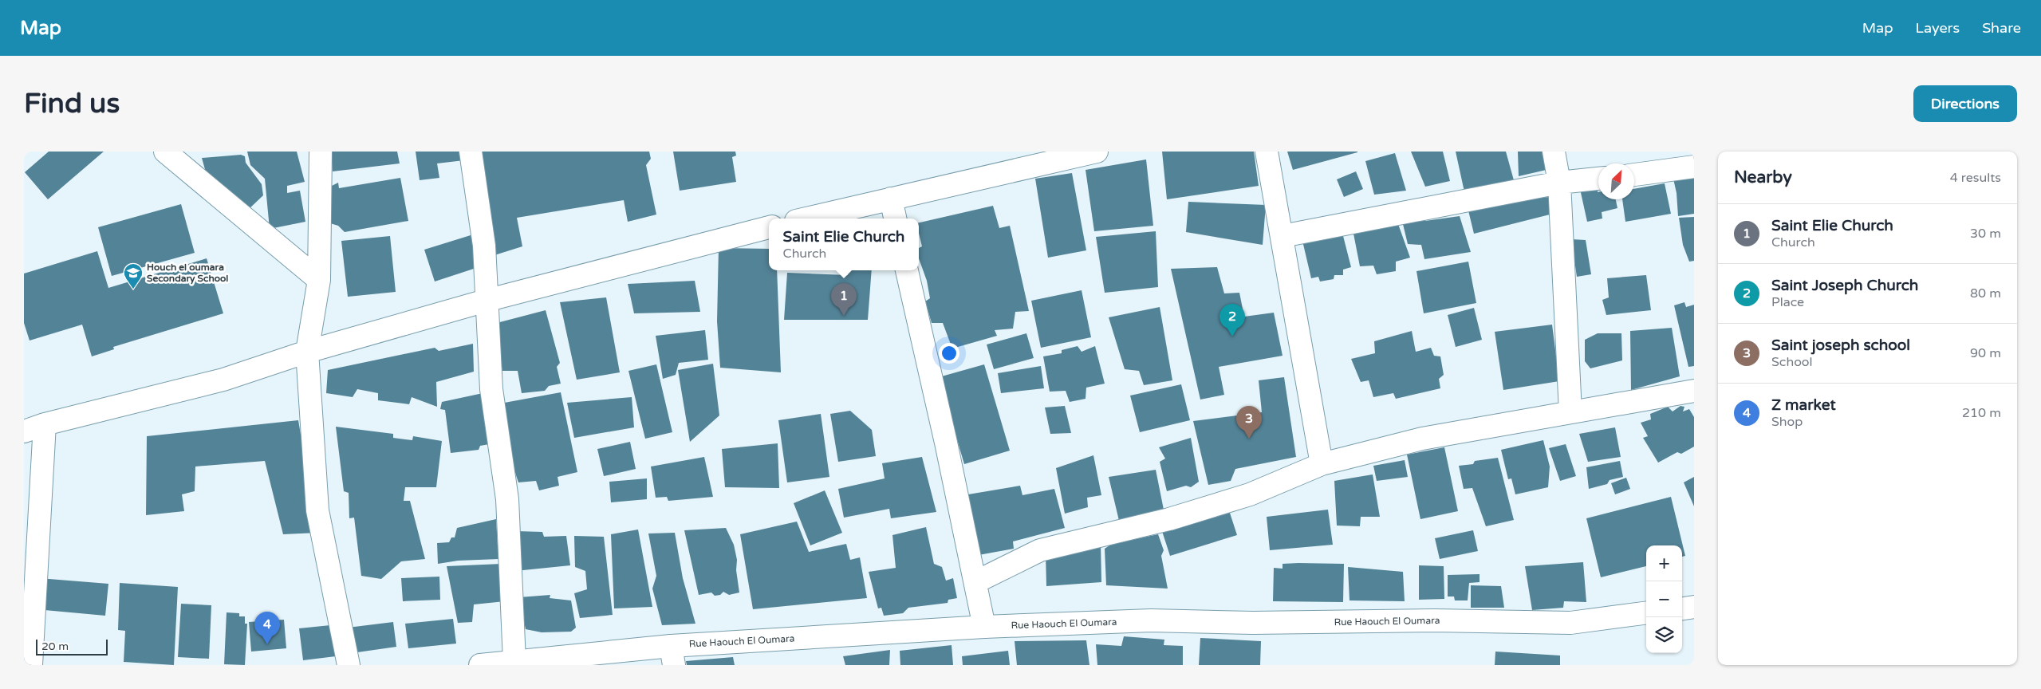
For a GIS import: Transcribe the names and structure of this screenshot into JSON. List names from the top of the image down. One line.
{"streets":{"street":["Rue Haouch El Oumara"]},"places":{"school or university":["Houch el oumara Secondary School"]},"scale_bar":"20 m","north":"top right","page":{"header":"Map","nav":["Map","Layers","Share"],"buttons":"Directions","title":"Find us","heading":["Nearby","4 results"],"list":[{"mark":"1","name":"Saint Elie Church","note":"Church","value":"30 m"},{"mark":"2","name":"Saint Joseph Church","note":"Place","value":"80 m"},{"mark":"3","name":"Saint joseph school","note":"School","value":"90 m"},{"mark":"4","name":"Z market","note":"Shop","value":"210 m"}],"popup":["Saint Elie Church","Church"],"pins":["1","2","3","4"],"map_buttons":["+","−"],"scale":"20 m"}}
